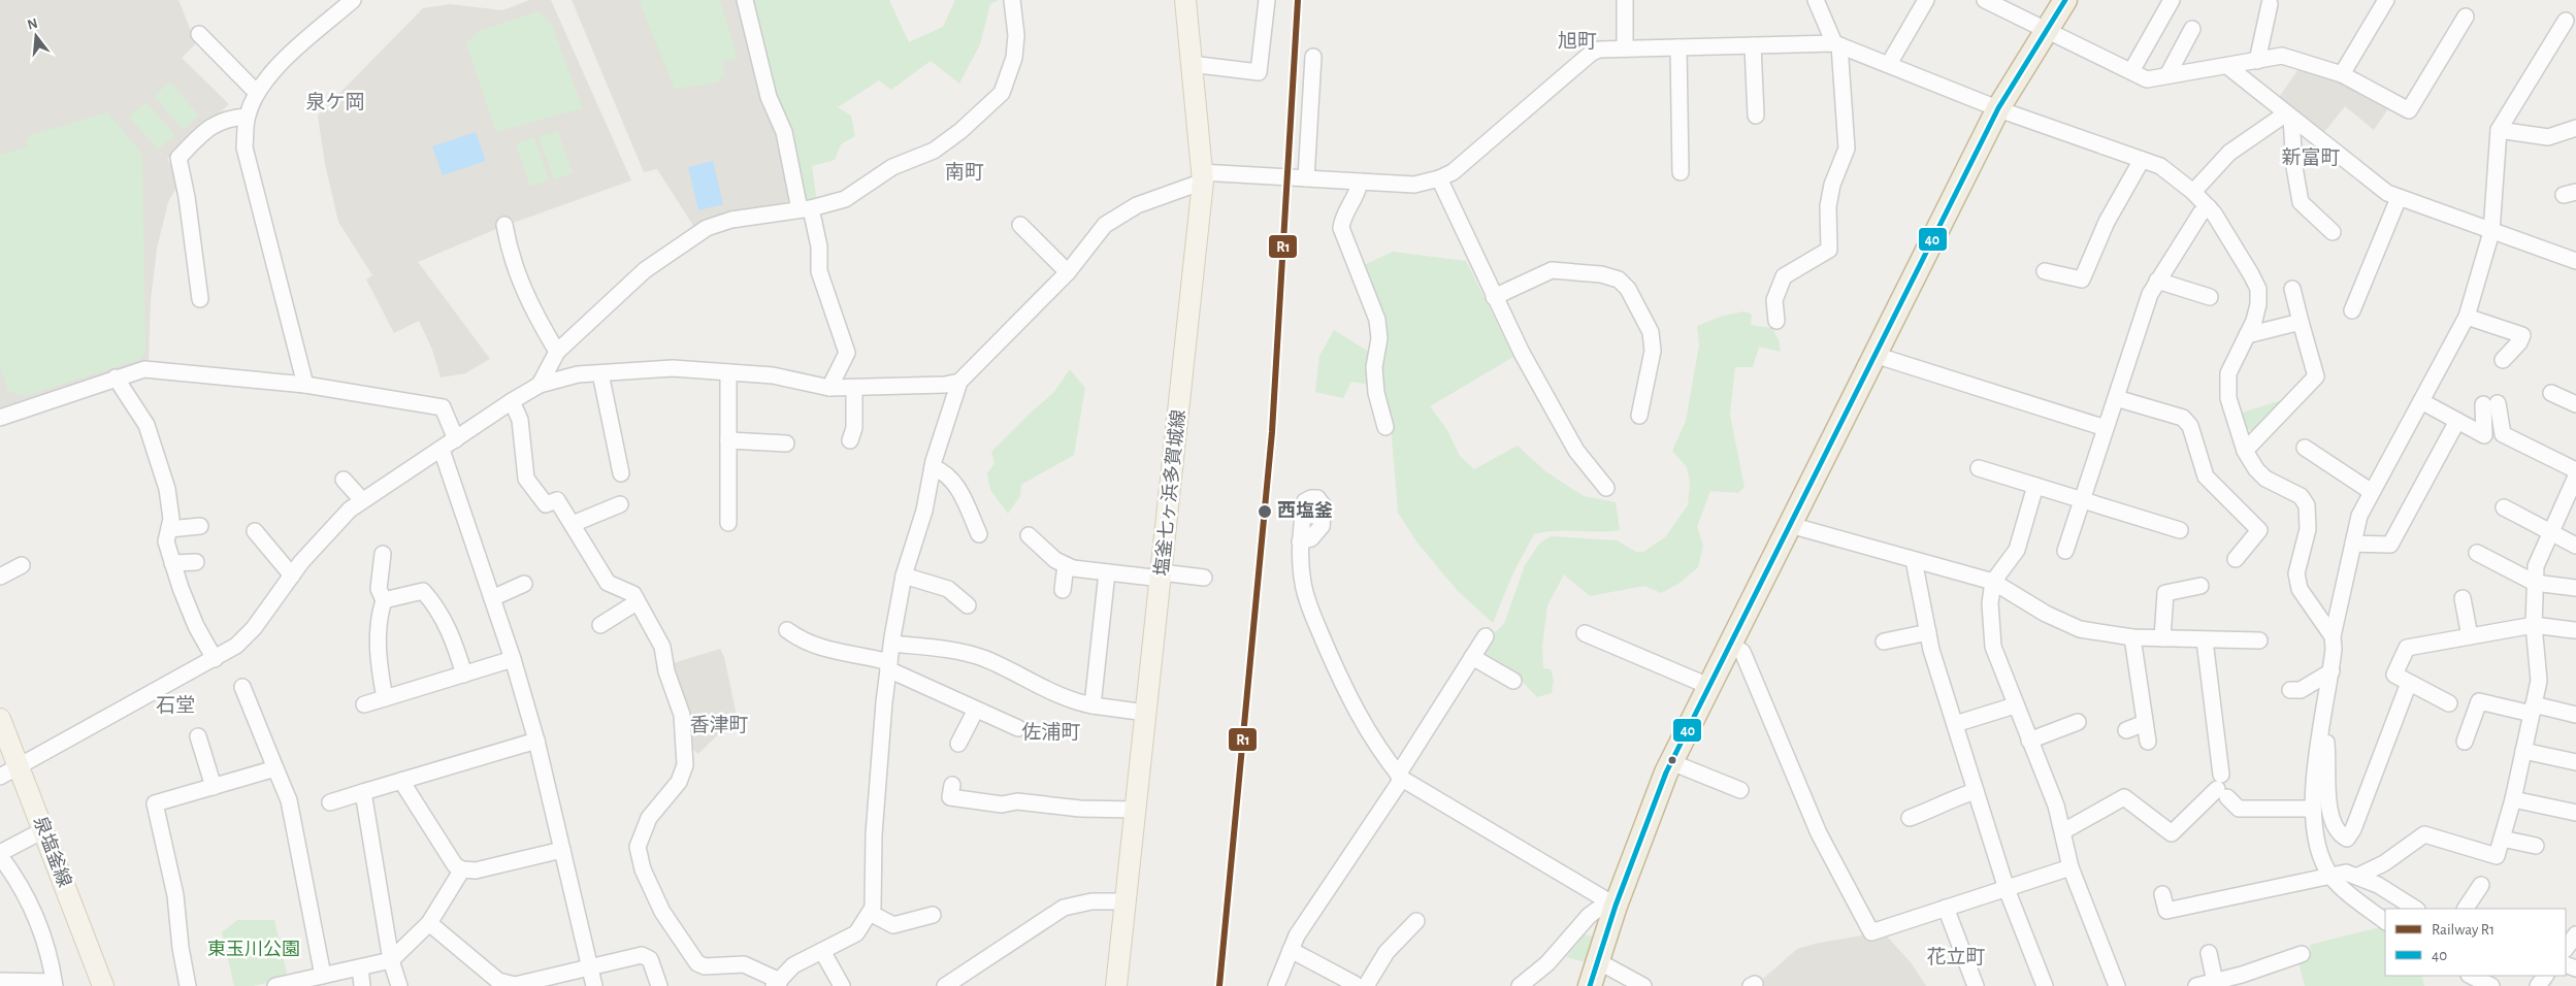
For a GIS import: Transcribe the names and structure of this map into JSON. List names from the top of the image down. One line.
{"streets":{"main road":["塩釜七ヶ浜多賀城線","泉塩釜線"]},"districts":["旭町","泉ケ岡","新富町","南町","石堂","香津町","佐浦町","花立町"],"parks":["東玉川公園"],"places":["西塩釜"],"lines":["rail line R1","transit line 40"],"legend":["Railway R1","40"],"north":"top"}
